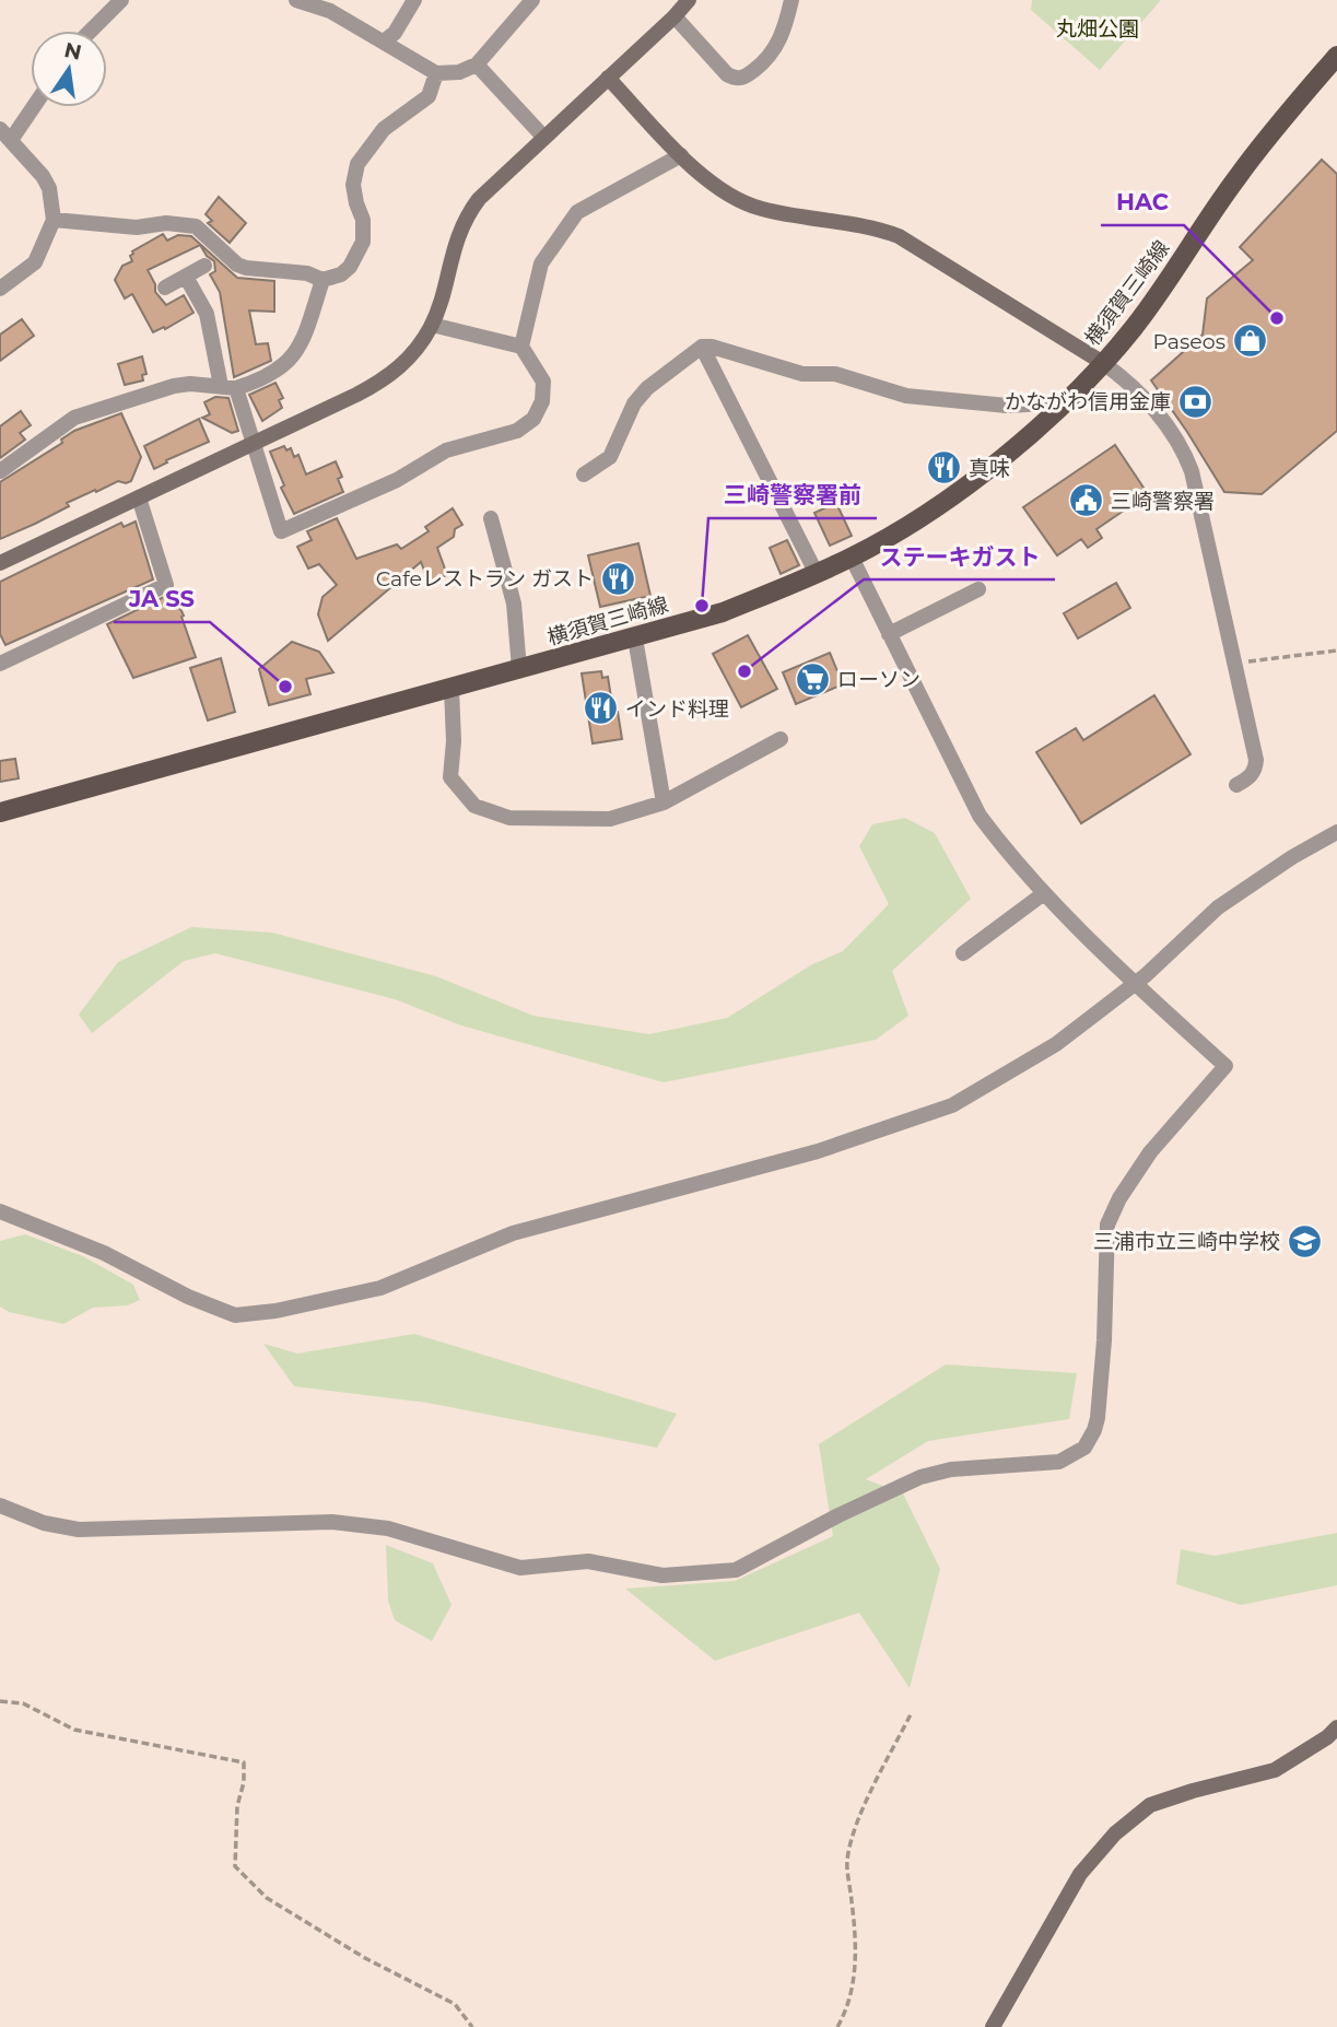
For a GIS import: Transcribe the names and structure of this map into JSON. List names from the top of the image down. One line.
{"streets":{"main road":["横須賀三崎線"]},"parks":["丸畑公園"],"places":{"other":["HAC","三崎警察署前","ステーキガスト","JA SS"],"shop":["Paseos"],"bank":["かながわ信用金庫"],"restaurant":["真味","Cafeレストラン ガスト","インド料理"],"public building":["三崎警察署"],"supermarket":["ローソン"],"school or university":["三浦市立三崎中学校"]},"north":"top"}
